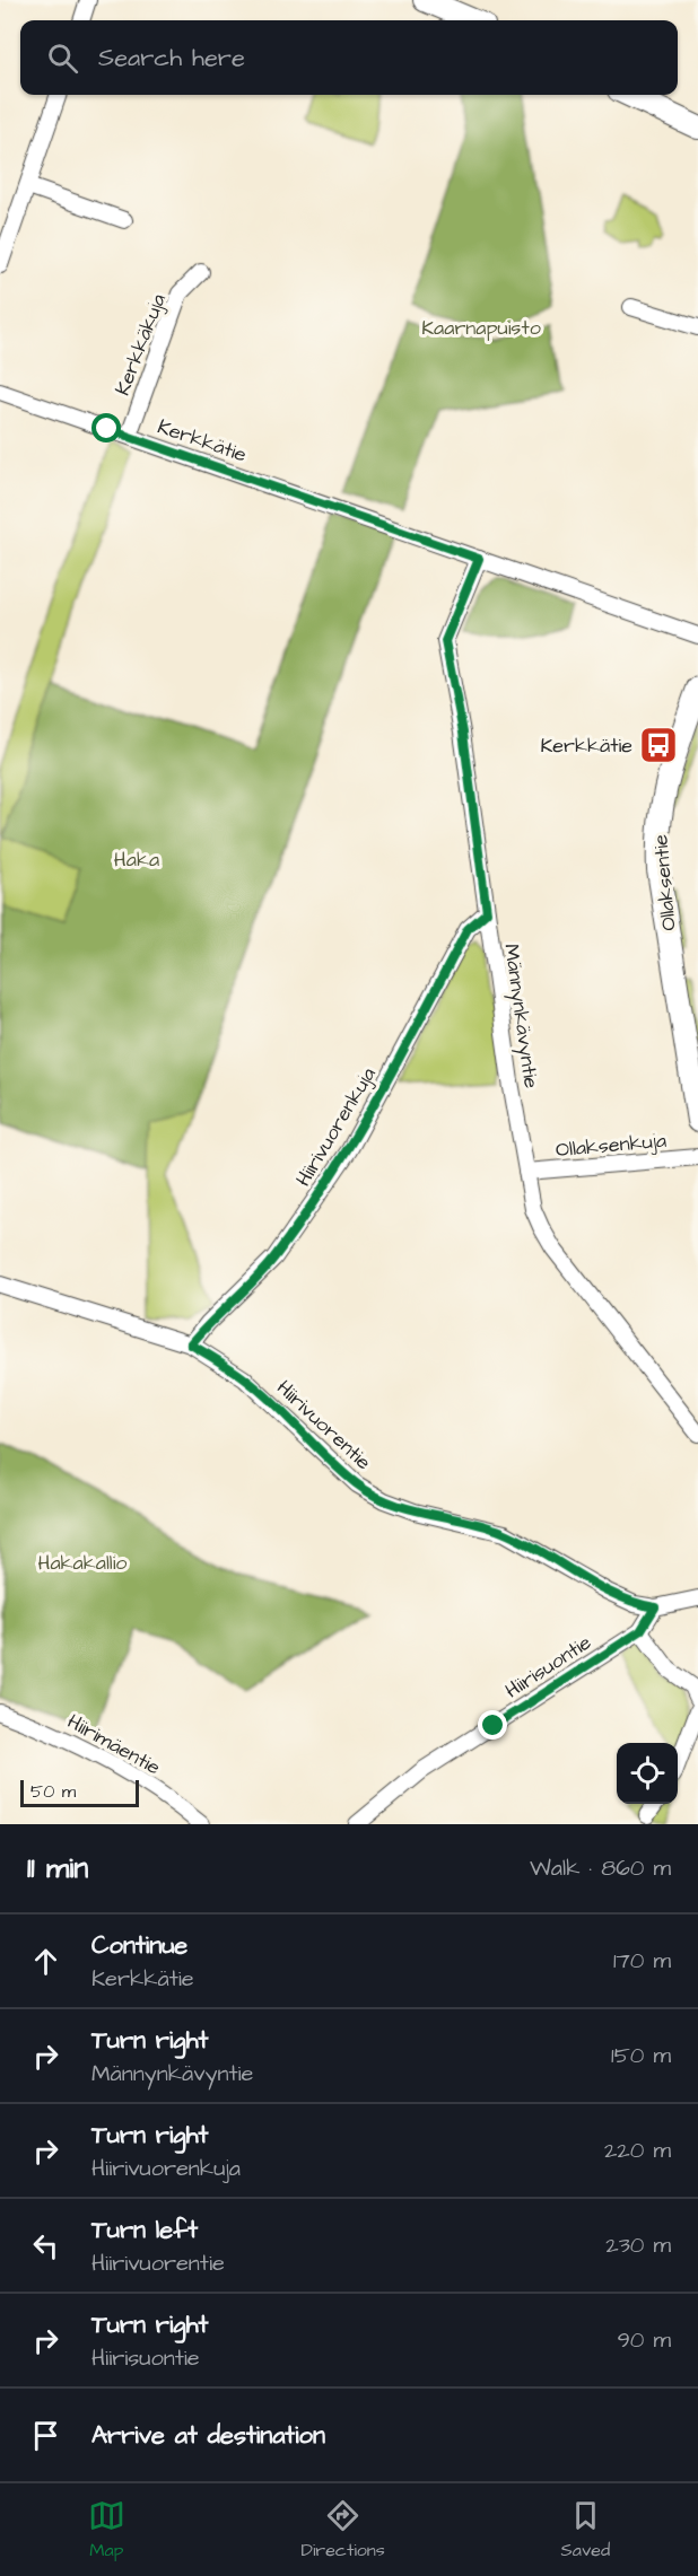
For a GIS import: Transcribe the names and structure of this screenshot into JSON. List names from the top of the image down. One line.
{"streets":{"street":["Kerkkäkuja","Kerkkätie","Ollaksentie","Männynkävyntie","Hiirivuorenkuja","Ollaksenkuja","Hiirivuorentie","Hiirisuontie","Hiirimäentie"]},"crossings":[["Kerkkäkuja","Kerkkätie"],["Kerkkätie","Männynkävyntie"],["Männynkävyntie","Hiirivuorenkuja"],["Männynkävyntie","Ollaksenkuja"],["Hiirivuorenkuja","Hiirivuorentie"],["Hiirivuorentie","Hiirisuontie"]],"parks":["Kaarnapuisto","Haka","Hakakallio"],"places":{"bus stop":["Kerkkätie"]},"scale_bar":"50 m","page":{"search":"Search here","scale":"50 m","heading":["11 min","Walk · 860 m"],"list":[["Continue","Kerkkätie","170 m"],["Turn right","Männynkävyntie","150 m"],["Turn right","Hiirivuorenkuja","220 m"],["Turn left","Hiirivuorentie","230 m"],["Turn right","Hiirisuontie","90 m"],"Arrive at destination"],"nav":["Map","Directions","Saved"]}}
